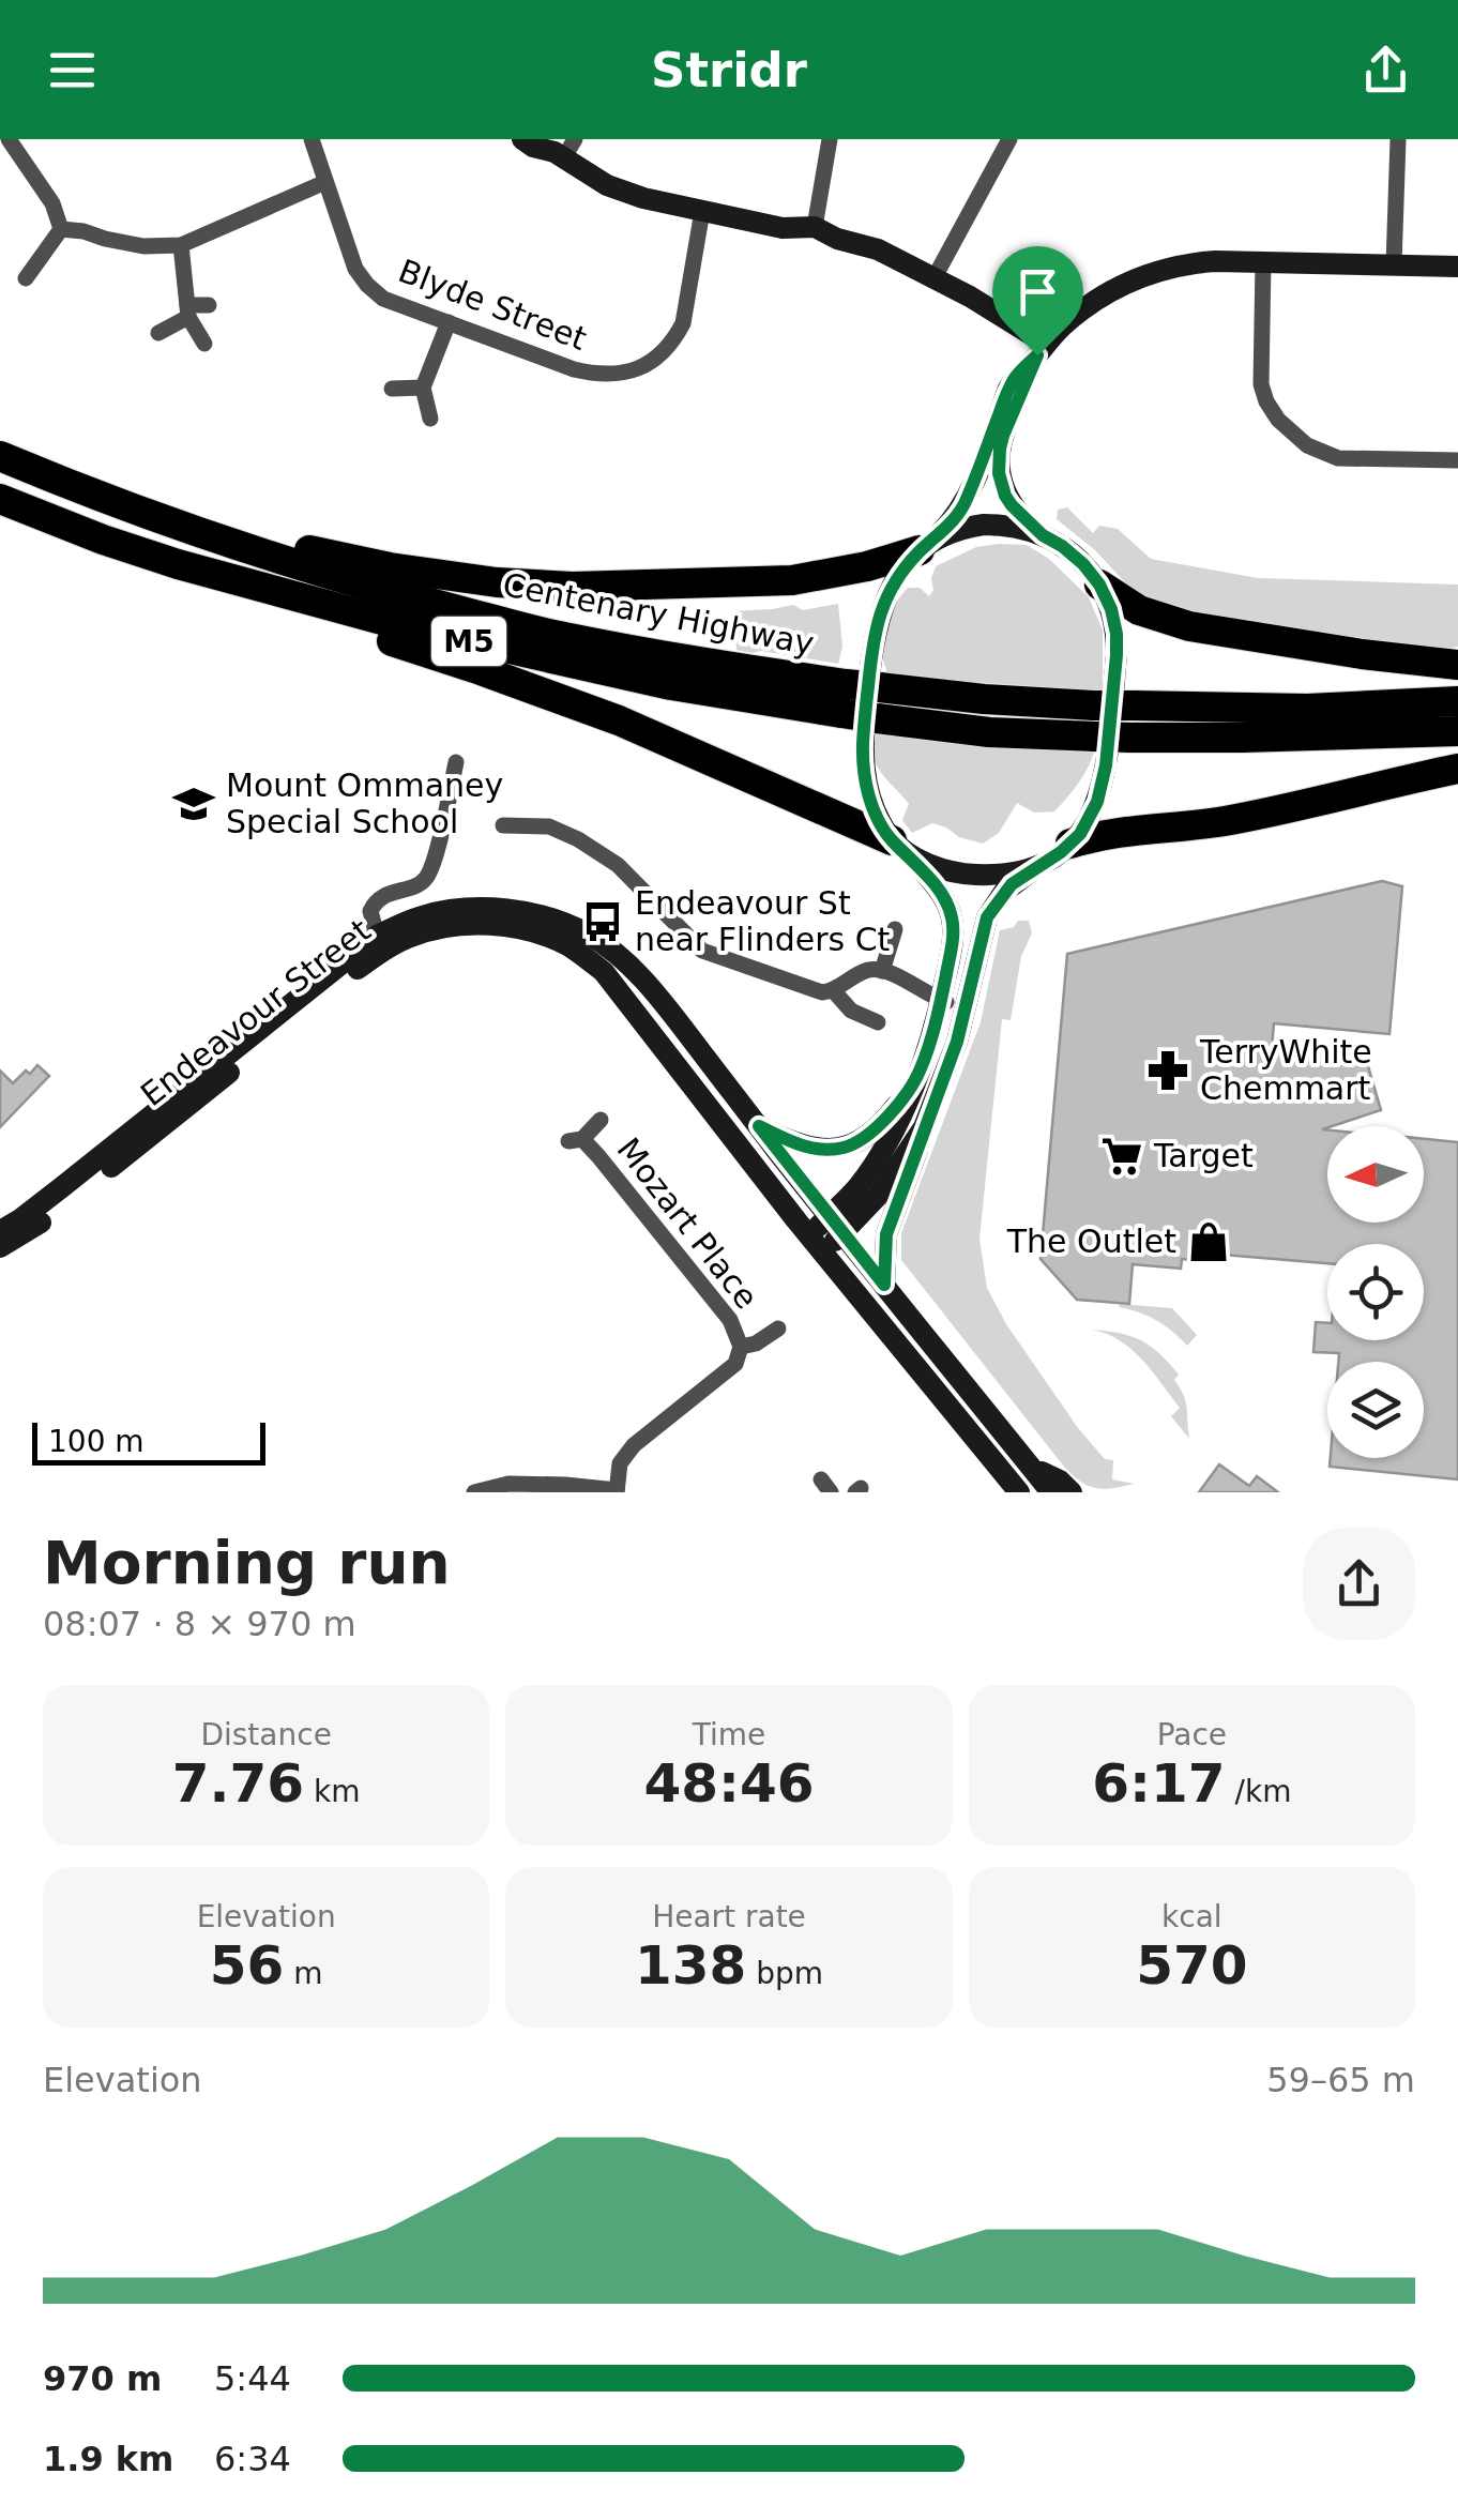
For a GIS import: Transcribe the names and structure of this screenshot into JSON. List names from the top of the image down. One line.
{"streets":{"highway":["Centenary Highway","M5"],"main road":["Endeavour Street"],"street":["Blyde Street","Mozart Place"]},"places":{"school or university":["Mount Ommaney Special School"],"bus stop":["Endeavour St near Flinders Ct"],"pharmacy":["TerryWhite Chemmart"],"supermarket":["Target"],"shop":["The Outlet"]},"scale_bar":"100 m","north":"left","page":{"header":"Stridr","scale":"100 m","heading":["Morning run","08:07 · 8 × 970 m"],"stats":[["Distance","7.76 km"],["Time","48:46"],["Pace","6:17 /km"],["Elevation","56 m"],["Heart rate","138 bpm"],["kcal","570"]],"chart":["Elevation","59–65 m"],"list":[{"name":"970 m","note":"5:44"},{"name":"1.9 km","note":"6:34"}]}}
